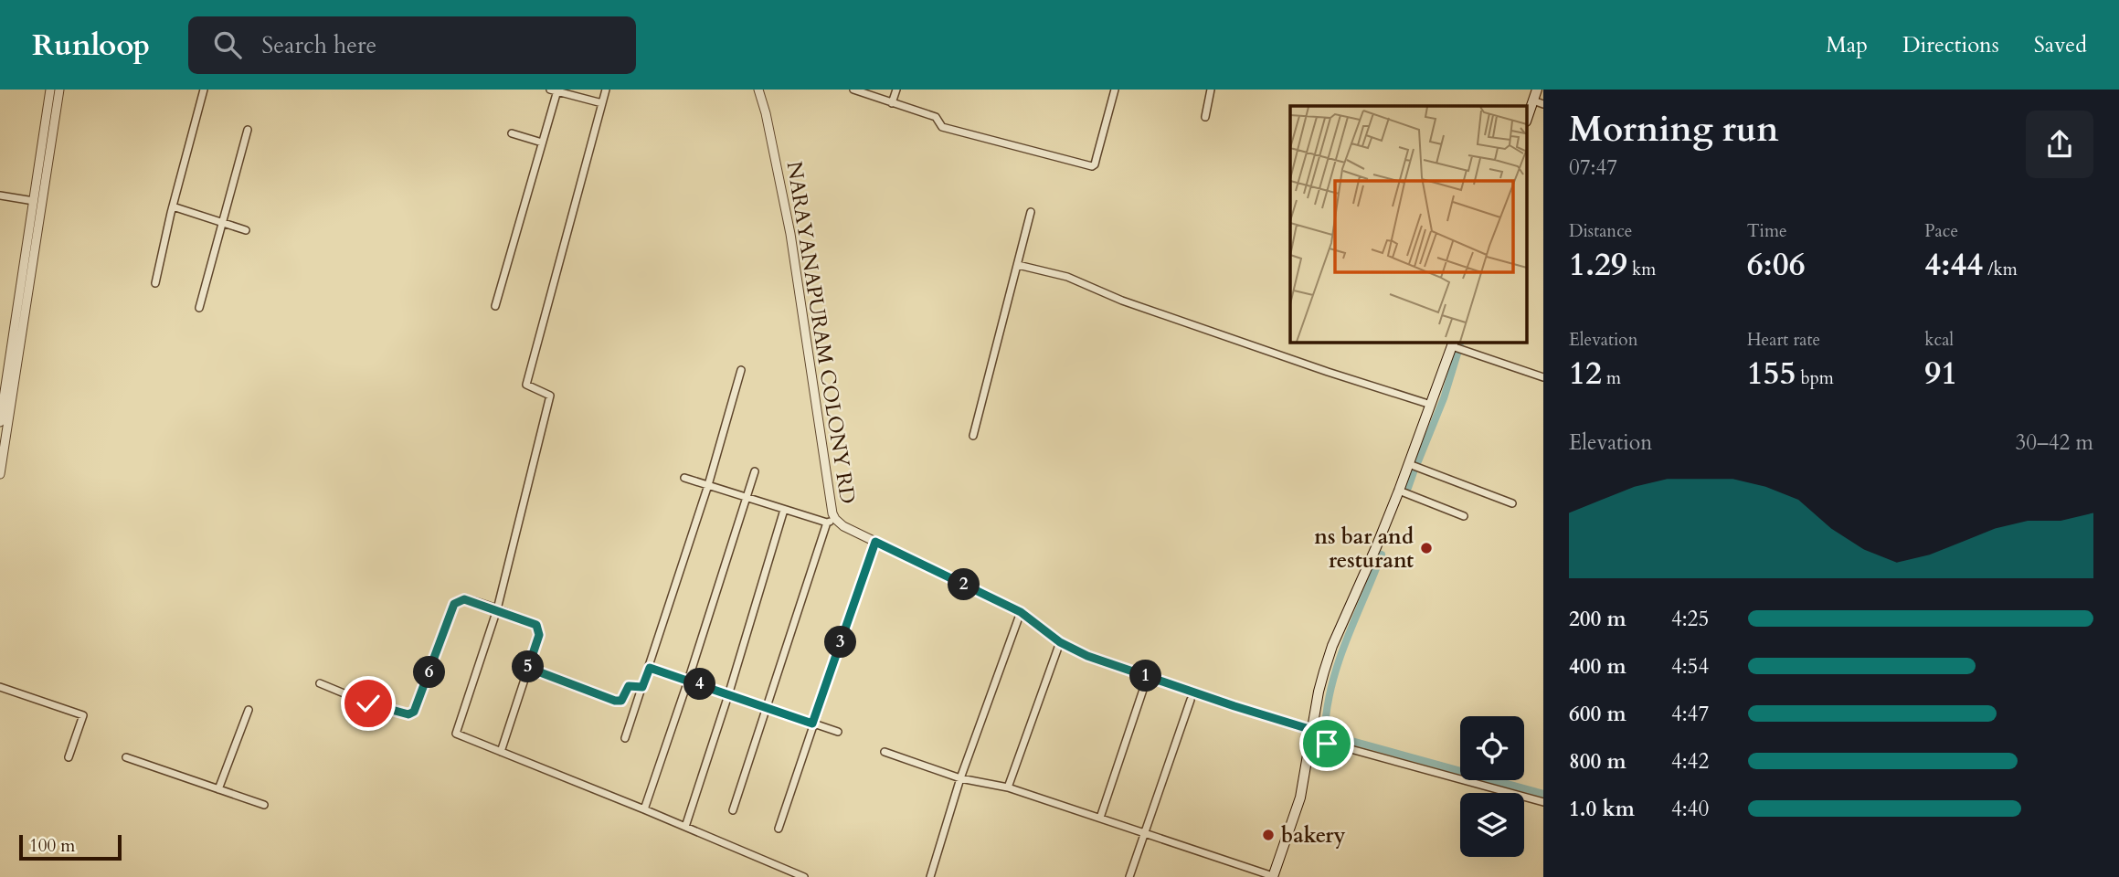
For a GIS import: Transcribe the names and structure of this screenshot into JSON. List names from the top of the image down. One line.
{"streets":{"street":["NARAYANAPURAM COLONY RD"]},"places":["ns bar and resturant","bakery"],"scale_bar":"100 m","page":{"header":"Runloop","search":"Search here","nav":["Map","Directions","Saved"],"heading":["Morning run","07:47"],"stats":[["Distance","1.29 km"],["Time","6:06"],["Pace","4:44 /km"],["Elevation","12 m"],["Heart rate","155 bpm"],["kcal","91"]],"chart":["Elevation","30–42 m"],"pins":["2","3","5","6","1","4"],"list":[{"name":"200 m","note":"4:25"},{"name":"400 m","note":"4:54"},{"name":"600 m","note":"4:47"},{"name":"800 m","note":"4:42"},{"name":"1.0 km","note":"4:40"}],"scale":"100 m"}}
